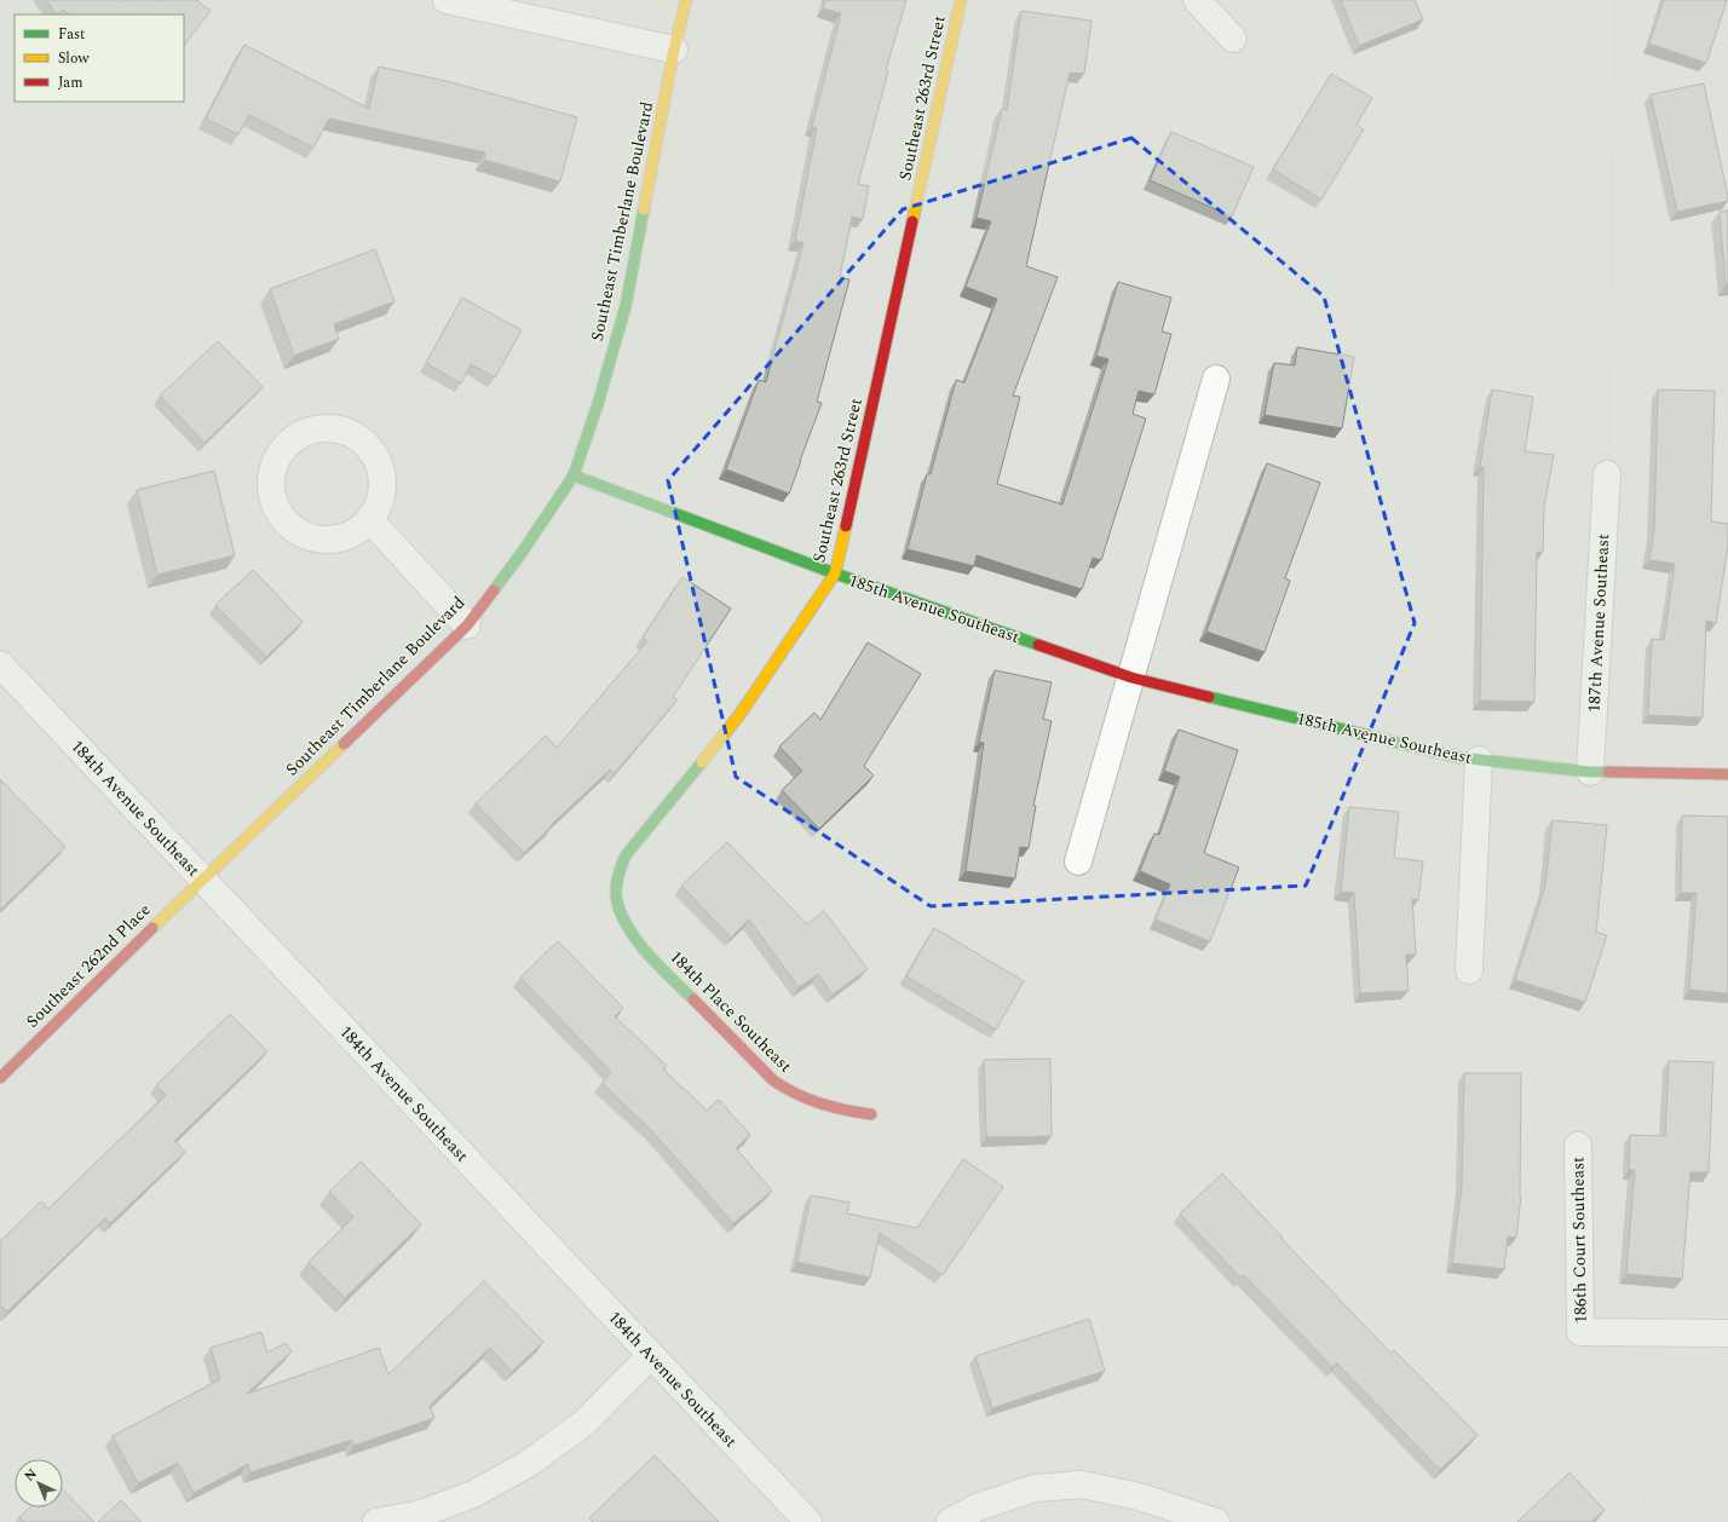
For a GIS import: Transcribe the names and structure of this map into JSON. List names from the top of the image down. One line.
{"streets":{"street":["Southeast 263rd Street","Southeast Timberlane Boulevard","185th Avenue Southeast","187th Avenue Southeast","184th Avenue Southeast","Southeast 262nd Place","184th Place Southeast","186th Court Southeast"]},"crossings":[["Southeast 263rd Street","185th Avenue Southeast"],["Southeast 263rd Street","184th Place Southeast"],["Southeast Timberlane Boulevard","185th Avenue Southeast"],["Southeast Timberlane Boulevard","184th Avenue Southeast"],["Southeast Timberlane Boulevard","Southeast 262nd Place"],["185th Avenue Southeast","187th Avenue Southeast"],["184th Avenue Southeast","Southeast 262nd Place"]],"legend":["Fast","Slow","Jam"],"north":"top left"}
